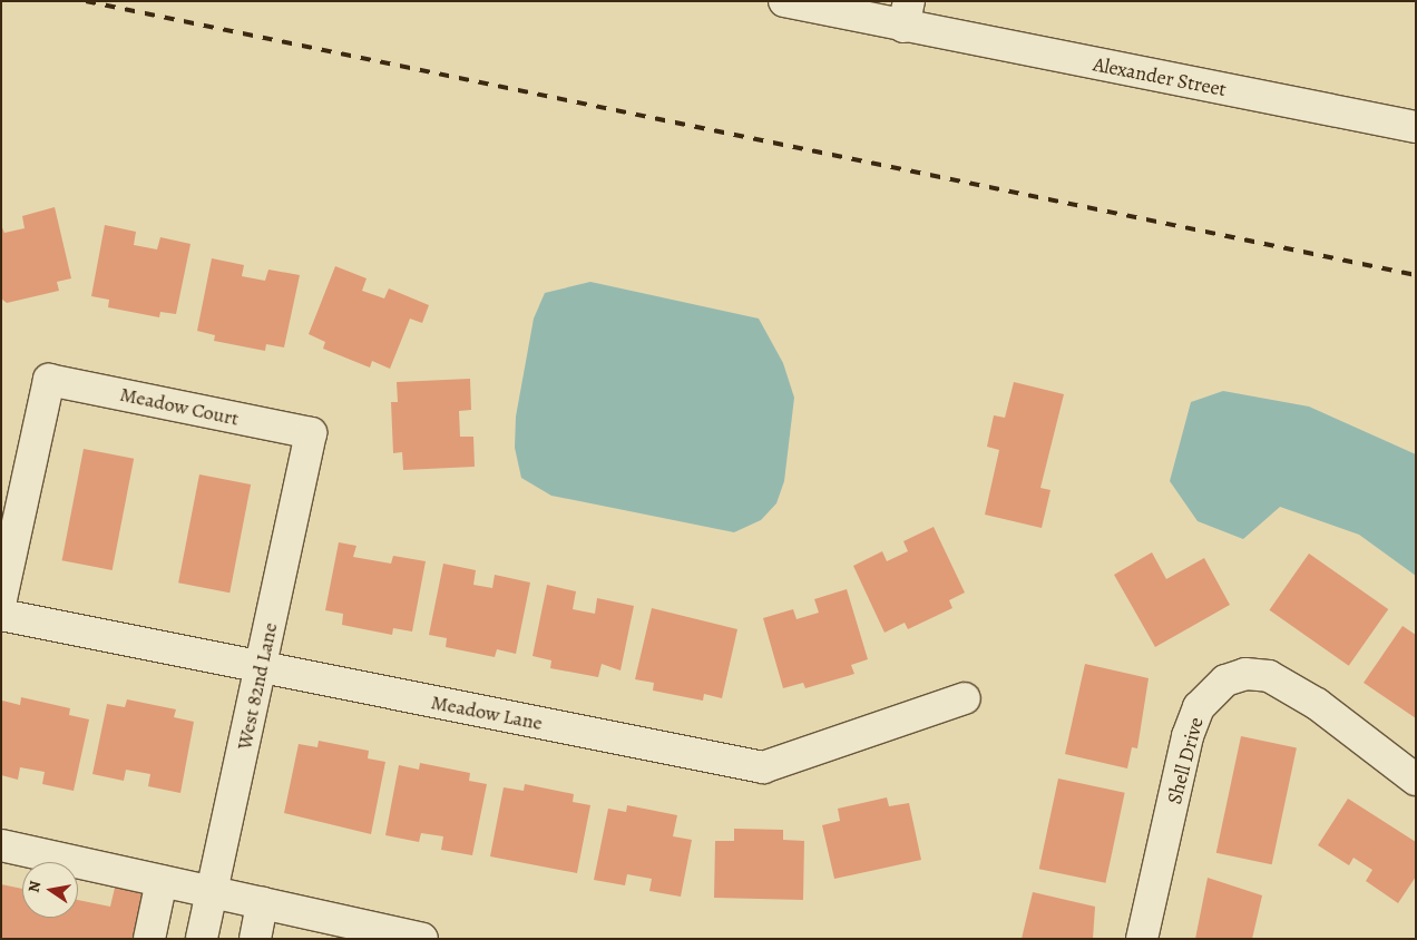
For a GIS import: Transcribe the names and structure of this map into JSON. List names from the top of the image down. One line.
{"streets":{"street":["Alexander Street","Meadow Court","West 82nd Lane","Meadow Lane","Shell Drive"]},"crossings":[["Meadow Court","West 82nd Lane"],["West 82nd Lane","Meadow Lane"]],"north":"left"}
